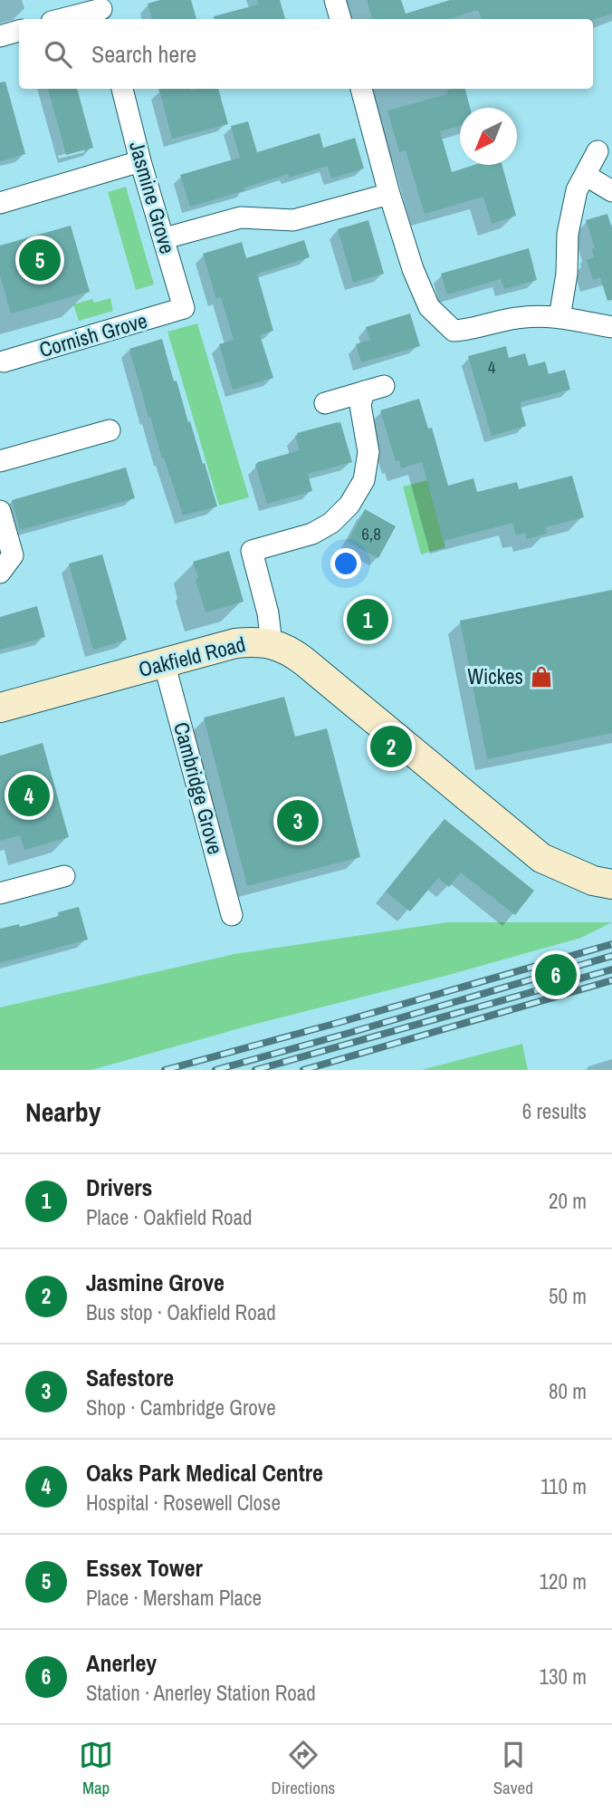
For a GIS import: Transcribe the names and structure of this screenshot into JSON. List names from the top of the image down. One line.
{"streets":{"street":["Jasmine Grove","Cornish Grove","Oakfield Road","Cambridge Grove"]},"crossings":[["Jasmine Grove","Cornish Grove"],["Oakfield Road","Cambridge Grove"]],"places":{"shop":["Wickes"]},"house_numbers":["4","6,8"],"north":"bottom left","page":{"search":"Search here","pins":["5","1","2","4","3","6"],"heading":["Nearby","6 results"],"list":[{"mark":"1","name":"Drivers","note":"Place · Oakfield Road","value":"20 m"},{"mark":"2","name":"Jasmine Grove","note":"Bus stop · Oakfield Road","value":"50 m"},{"mark":"3","name":"Safestore","note":"Shop · Cambridge Grove","value":"80 m"},{"mark":"4","name":"Oaks Park Medical Centre","note":"Hospital · Rosewell Close","value":"110 m"},{"mark":"5","name":"Essex Tower","note":"Place · Mersham Place","value":"120 m"},{"mark":"6","name":"Anerley","note":"Station · Anerley Station Road","value":"130 m"}],"nav":["Map","Directions","Saved"]}}
